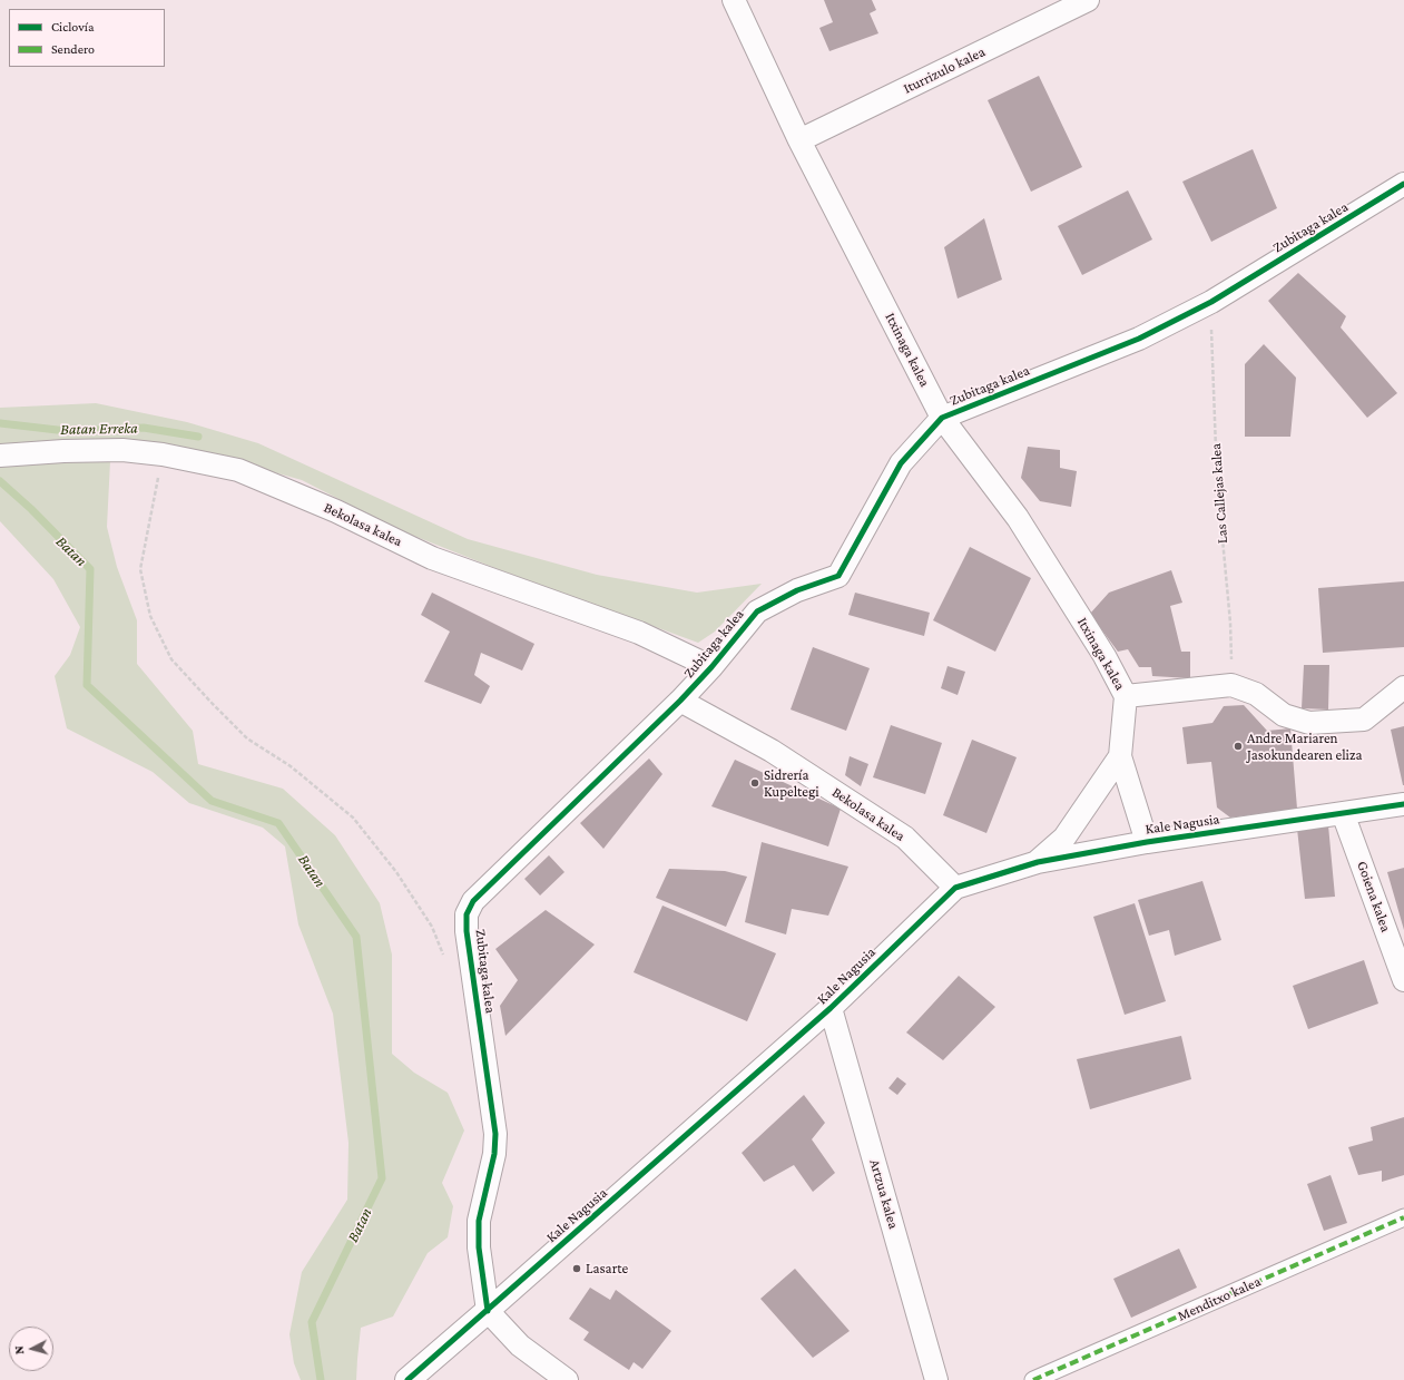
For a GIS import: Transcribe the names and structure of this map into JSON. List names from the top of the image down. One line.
{"streets":{"street":["Iturrizulo kalea","Zubitaga kalea","Itxinaga kalea","Bekolasa kalea","Kale Nagusia","Goiena kalea","Artzua kalea","Menditxo kalea"],"path":["Las Callejas kalea"]},"crossings":[["Iturrizulo kalea","Itxinaga kalea"],["Zubitaga kalea","Itxinaga kalea"],["Zubitaga kalea","Las Callejas kalea"],["Zubitaga kalea","Bekolasa kalea"],["Zubitaga kalea","Kale Nagusia"],["Itxinaga kalea","Kale Nagusia"],["Bekolasa kalea","Kale Nagusia"],["Kale Nagusia","Goiena kalea"],["Kale Nagusia","Artzua kalea"]],"water":["Batan Erreka","Batan"],"places":["Andre Mariaren Jasokundearen eliza","Sidrería Kupeltegi","Lasarte"],"legend":["Ciclovía","Sendero"],"north":"left"}
